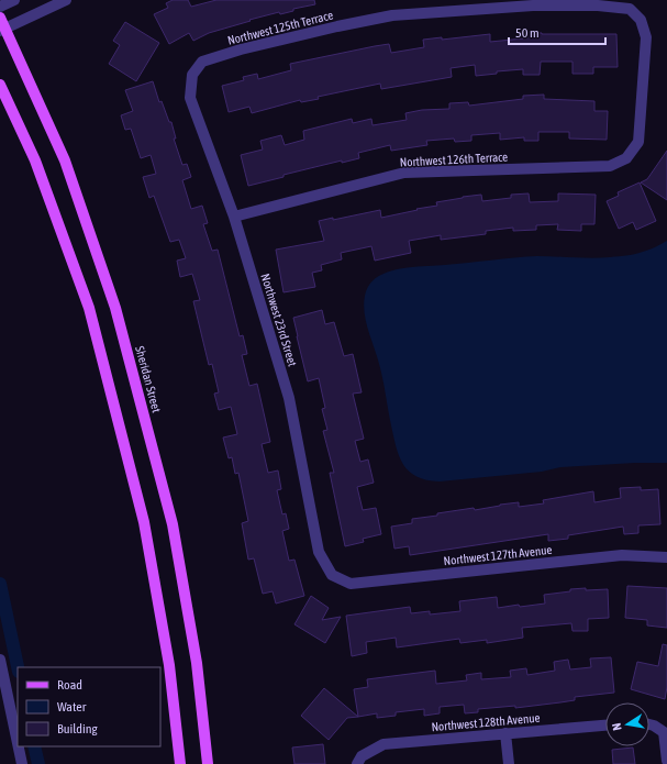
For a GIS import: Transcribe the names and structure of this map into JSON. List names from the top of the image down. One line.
{"streets":{"main road":["Sheridan Street"],"street":["Northwest 125th Terrace","Northwest 126th Terrace","Northwest 23rd Street","Northwest 127th Avenue","Northwest 128th Avenue"]},"crossings":[["Northwest 125th Terrace","Northwest 126th Terrace"],["Northwest 125th Terrace","Northwest 23rd Street"],["Northwest 126th Terrace","Northwest 23rd Street"],["Northwest 23rd Street","Northwest 127th Avenue"]],"legend":["Road","Water","Building"],"scale_bar":"50 m","north":"left"}
